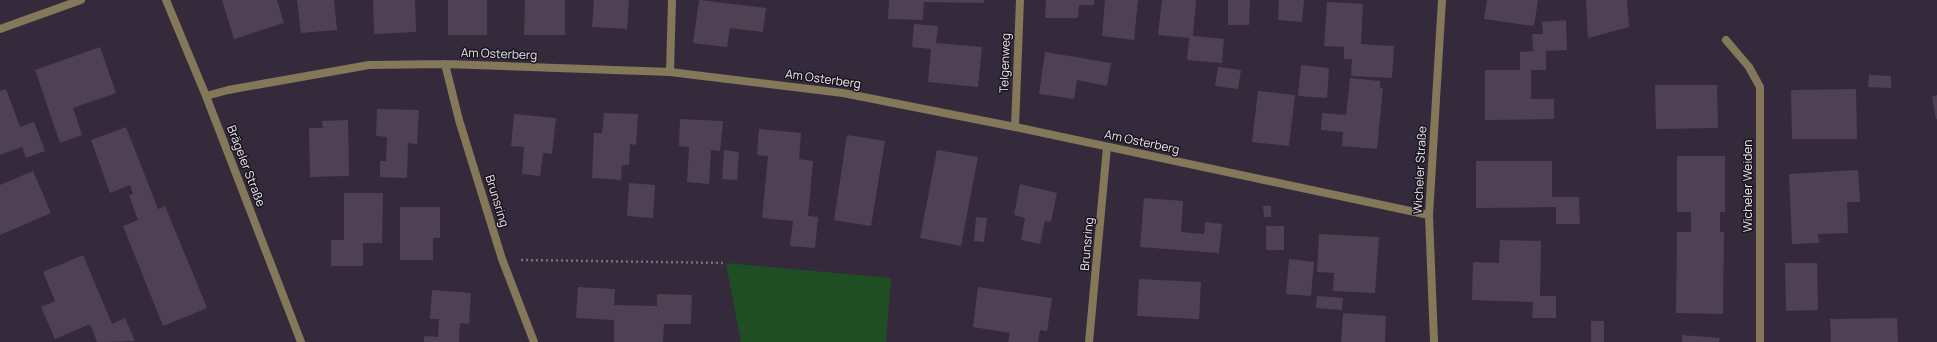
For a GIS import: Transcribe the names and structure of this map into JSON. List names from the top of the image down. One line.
{"streets":{"street":["Am Osterberg","Telgenweg","Brägeler Straße","Wicheler Straße","Wicheler Weiden","Brunsring"]},"crossings":[["Am Osterberg","Telgenweg"],["Am Osterberg","Brägeler Straße"],["Am Osterberg","Wicheler Straße"],["Am Osterberg","Brunsring"]]}
